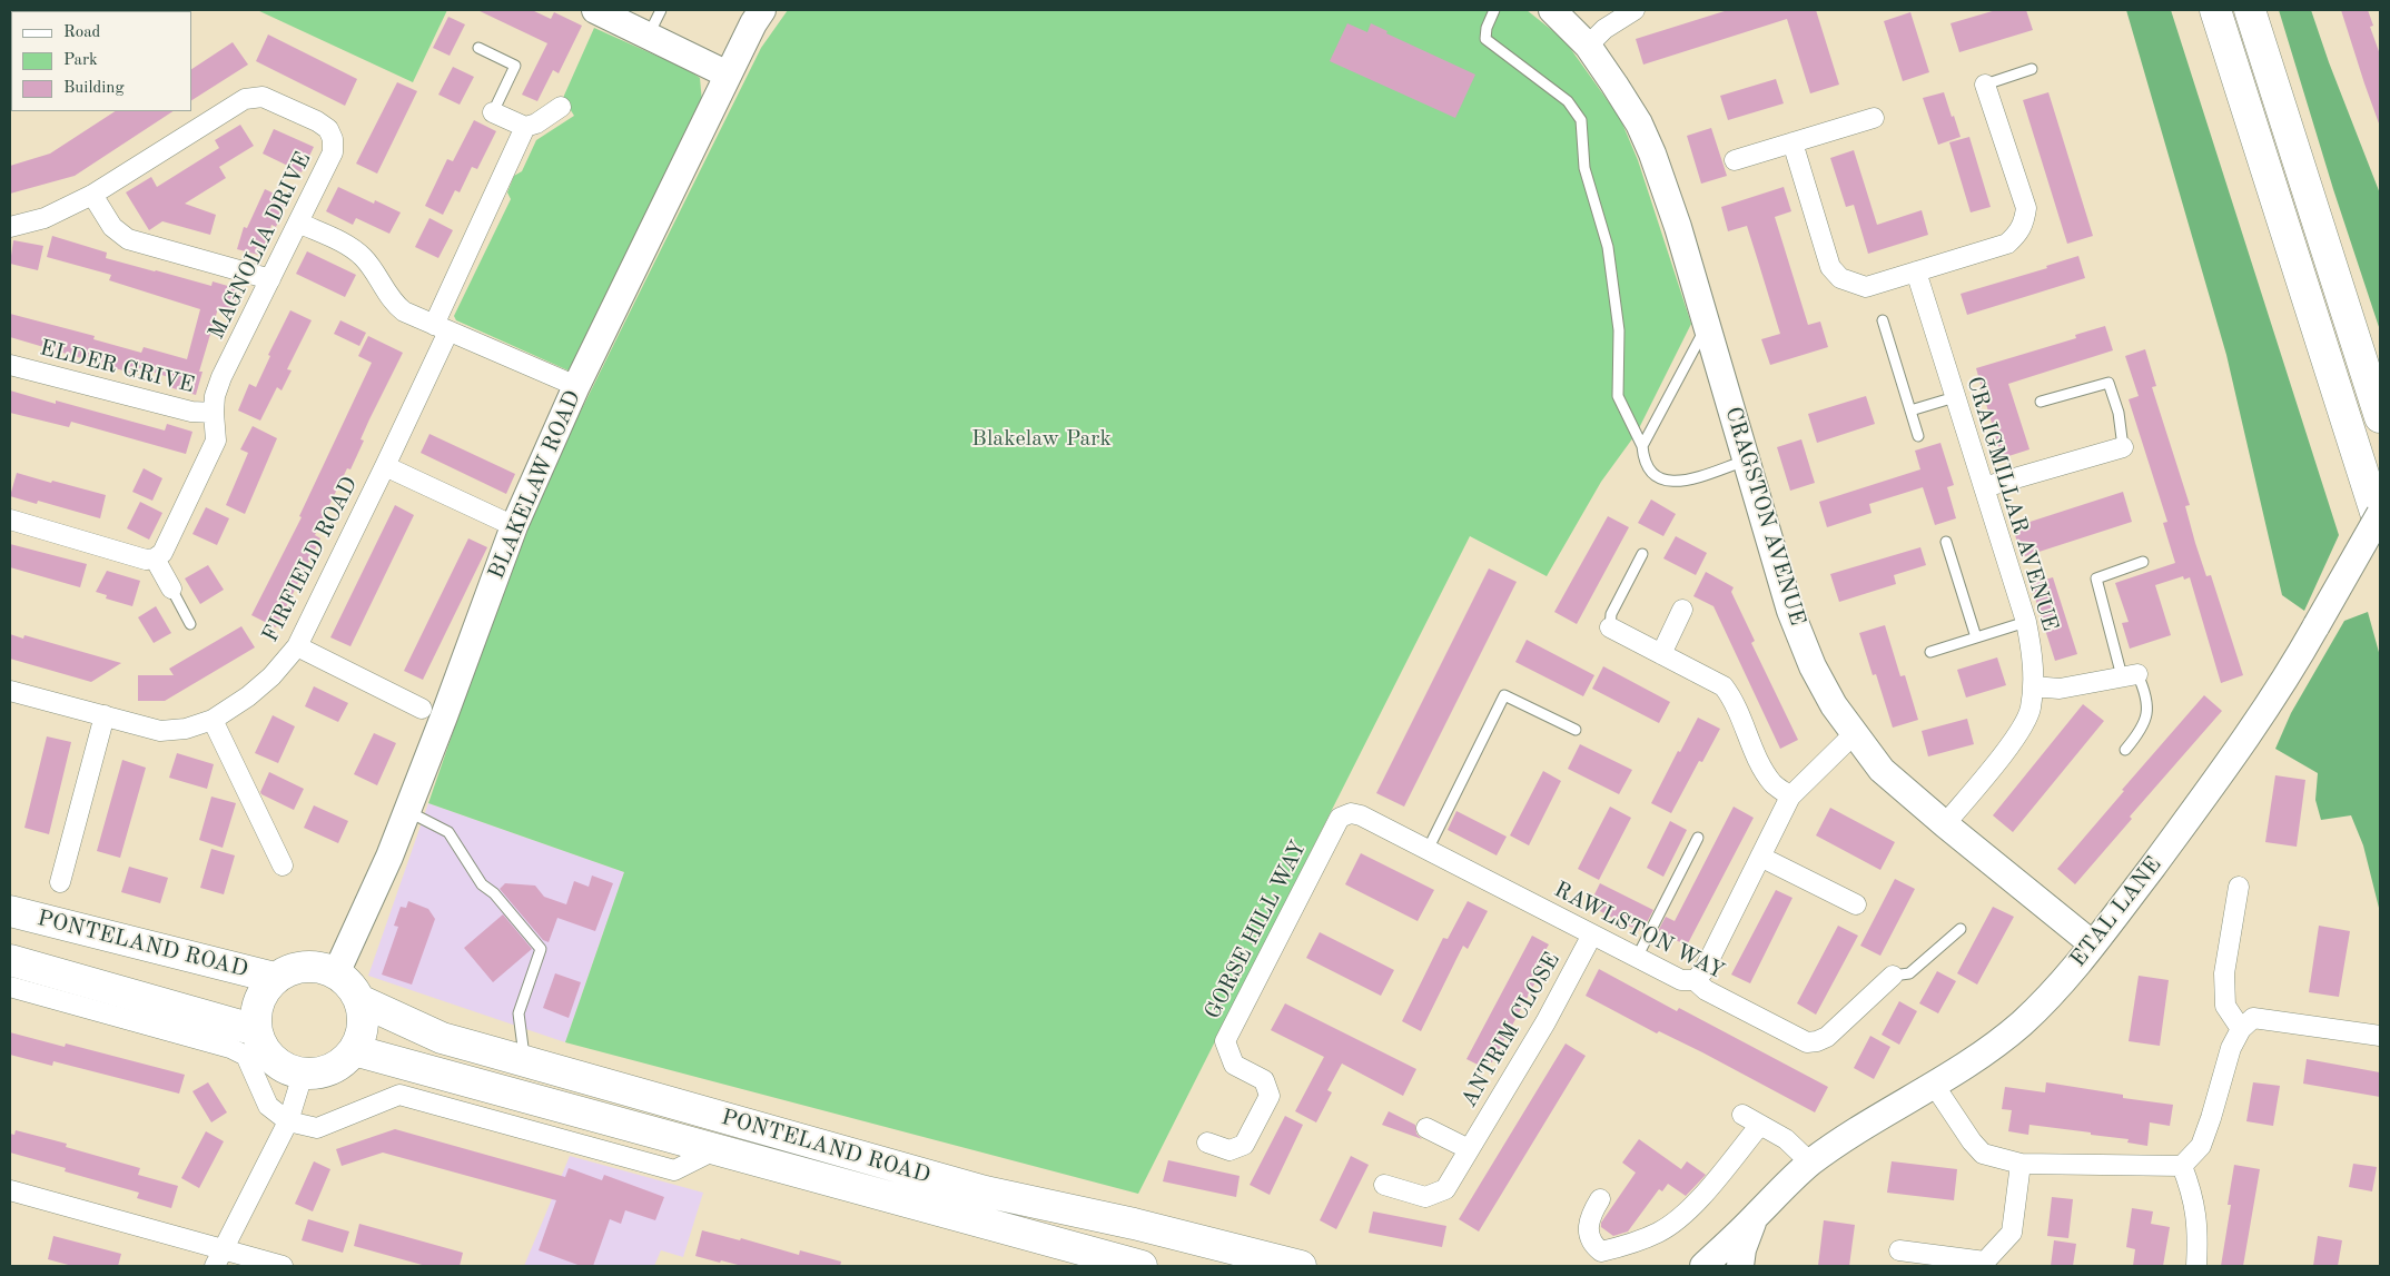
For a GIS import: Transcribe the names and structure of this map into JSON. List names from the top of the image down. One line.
{"streets":{"highway":["PONTELAND ROAD"],"street":["MAGNOLIA DRIVE","ELDER GRIVE","BLAKELAW ROAD","CRAIGMILLAR AVENUE","CRAGSTON AVENUE","FIRFIELD ROAD","ETAL LANE","GORSE HILL WAY","RAWLSTON WAY","ANTRIM CLOSE"]},"crossings":[["MAGNOLIA DRIVE","ELDER GRIVE"],["BLAKELAW ROAD","PONTELAND ROAD"],["CRAIGMILLAR AVENUE","CRAGSTON AVENUE"],["CRAGSTON AVENUE","ETAL LANE"],["GORSE HILL WAY","RAWLSTON WAY"],["RAWLSTON WAY","ANTRIM CLOSE"]],"parks":["Blakelaw Park"],"legend":["Road","Park","Building"]}
